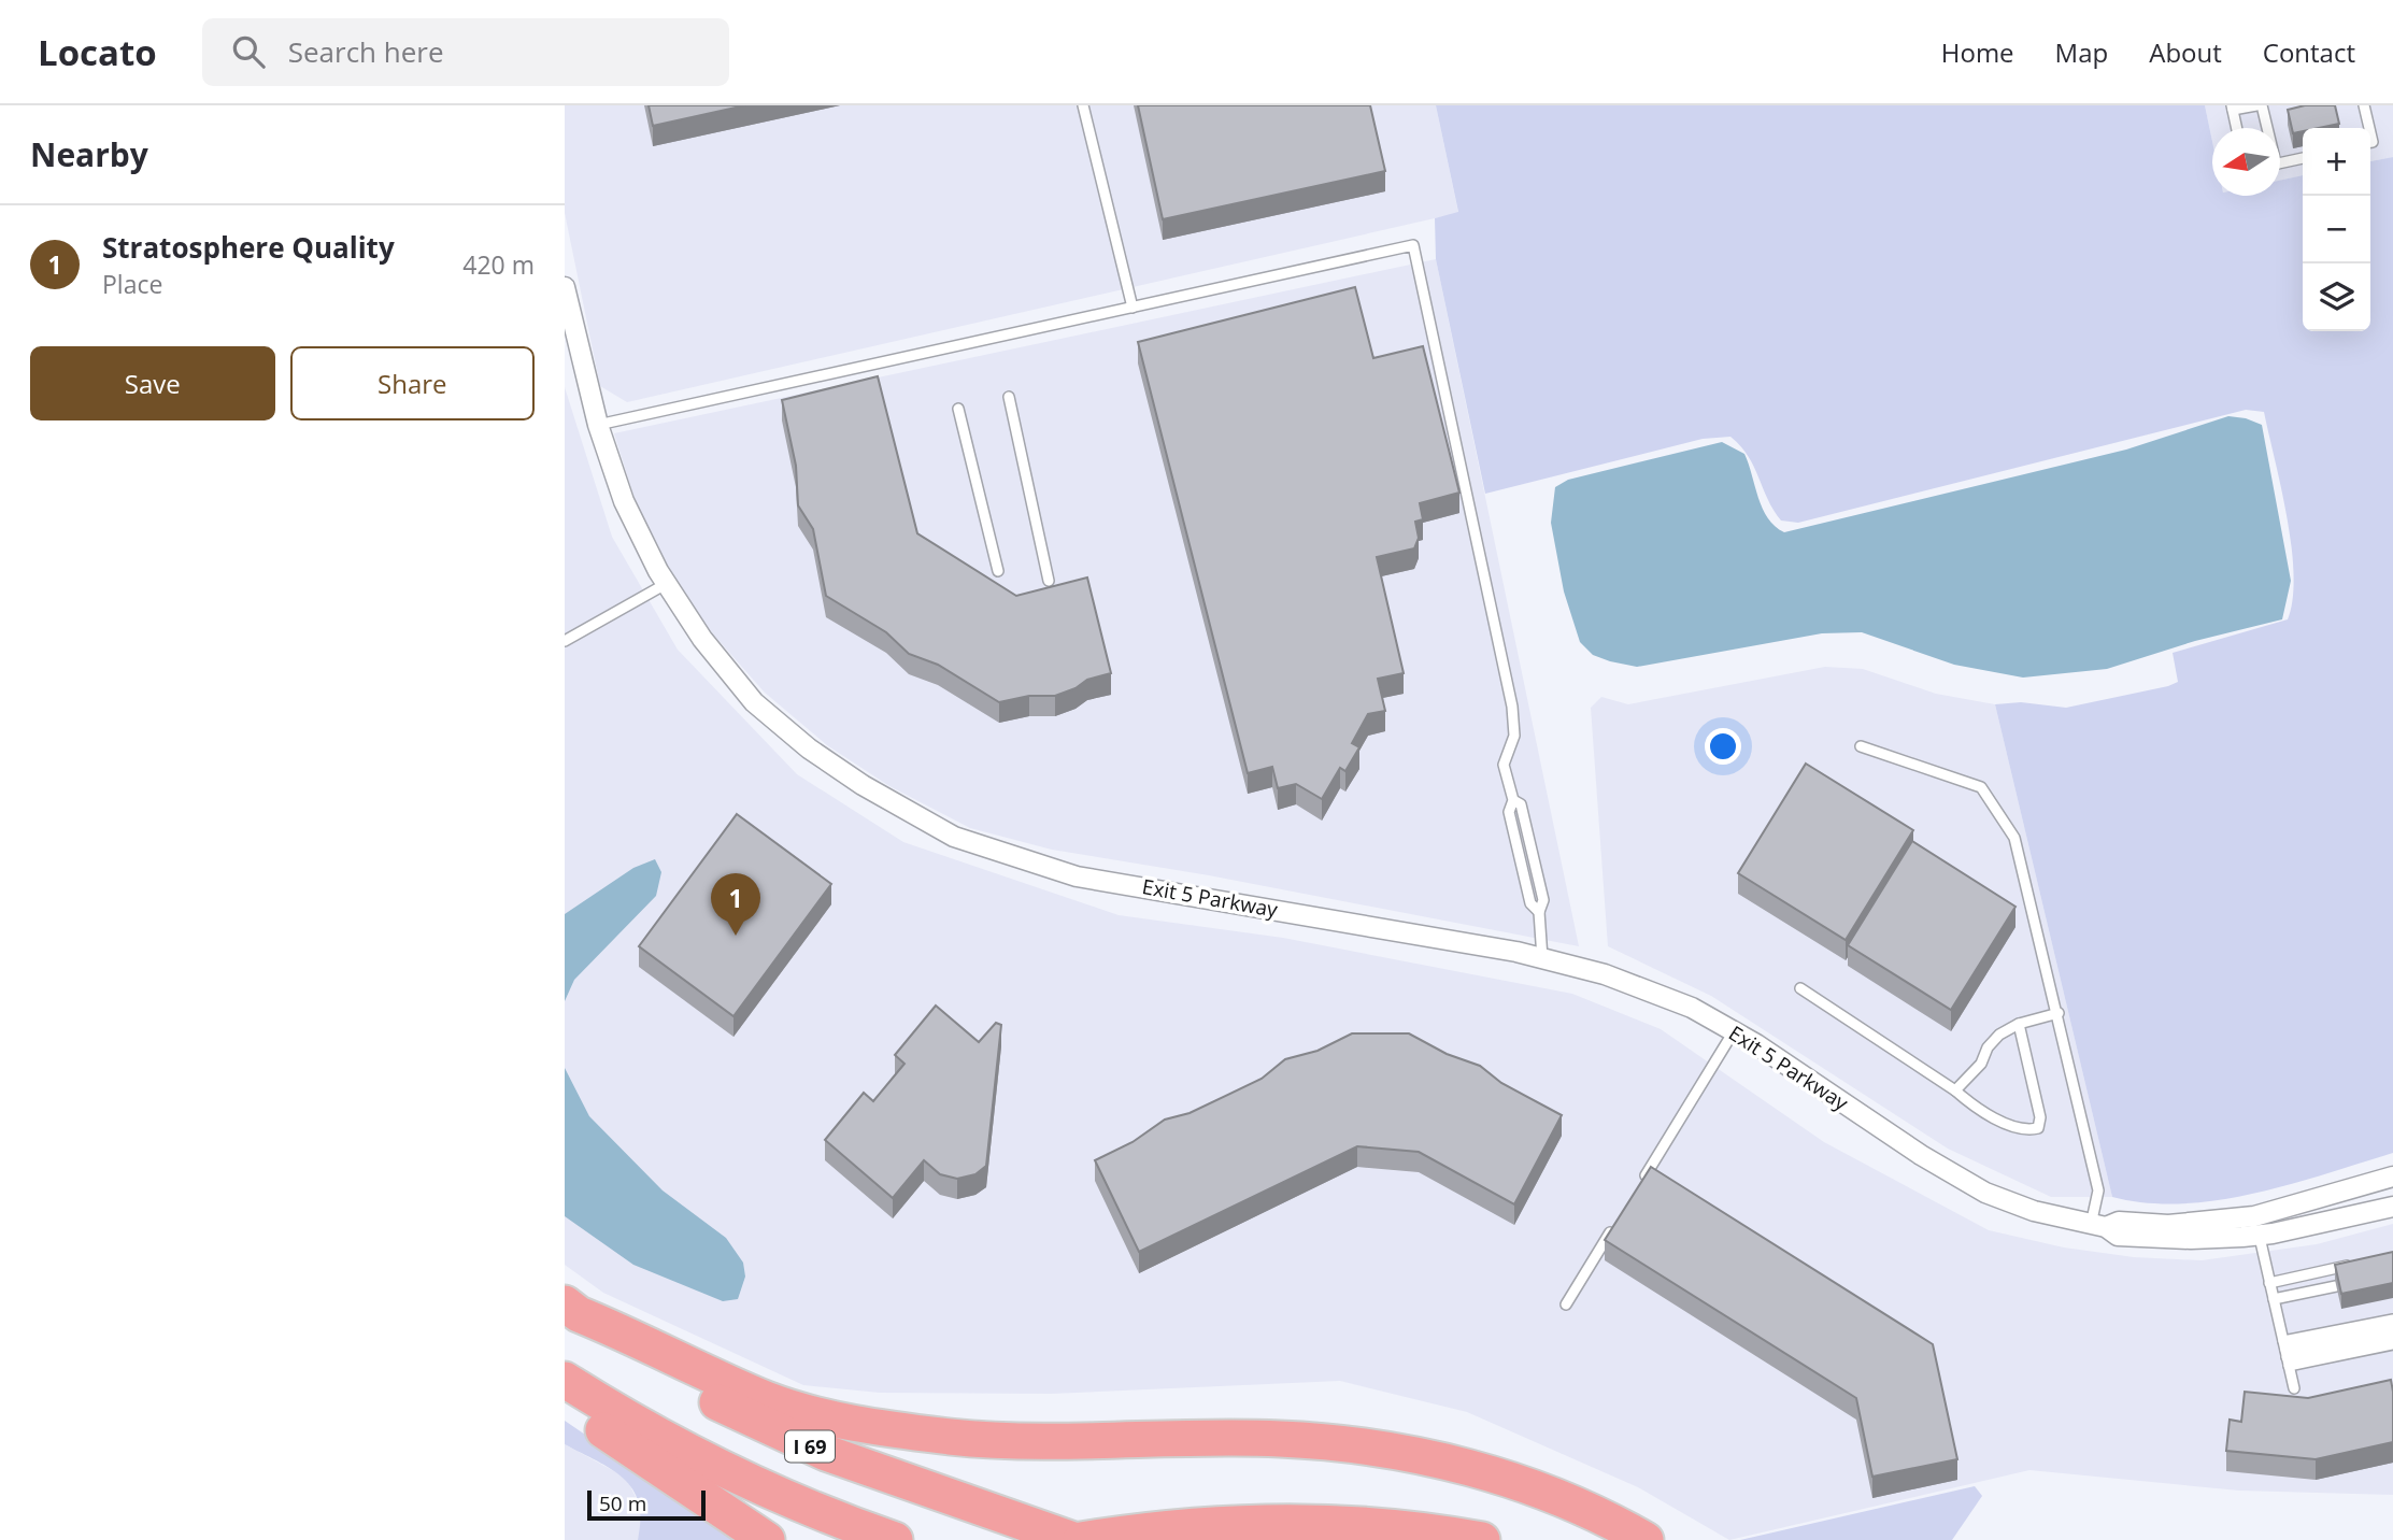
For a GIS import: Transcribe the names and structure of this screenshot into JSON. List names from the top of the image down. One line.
{"streets":{"highway":["I 69"],"street":["Exit 5 Parkway"]},"scale_bar":"50 m","north":"left","page":{"header":"Locato","search":"Search here","nav":["Home","Map","About","Contact"],"heading":"Nearby","map_buttons":["+","−"],"list":[{"mark":"1","name":"Stratosphere Quality","note":"Place","value":"420 m"}],"buttons":["Save","Share"],"pins":"1","scale":"50 m"}}
